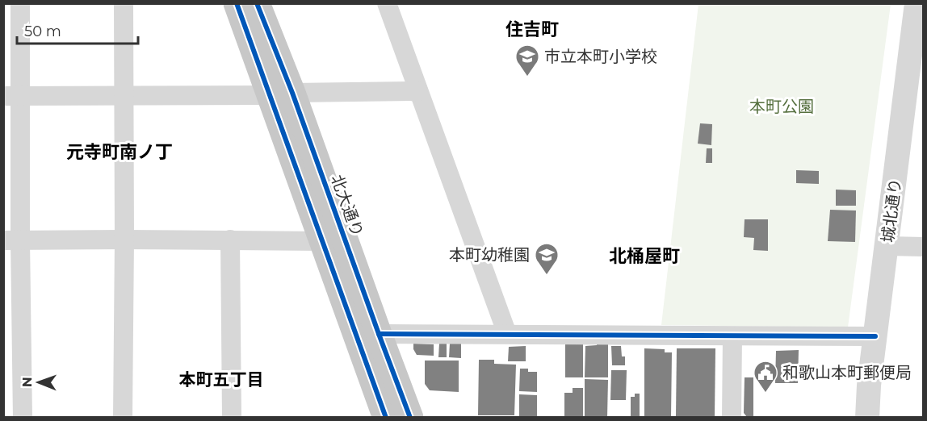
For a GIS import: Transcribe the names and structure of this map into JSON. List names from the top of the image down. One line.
{"streets":{"highway":["北大通り"],"street":["城北通り"]},"districts":["住吉町","元寺町南ノ丁","北桶屋町","本町五丁目"],"parks":["本町公園"],"places":{"school or university":["市立本町小学校","本町幼稚園"],"public building":["和歌山本町郵便局"]},"scale_bar":"50 m","north":"left"}
